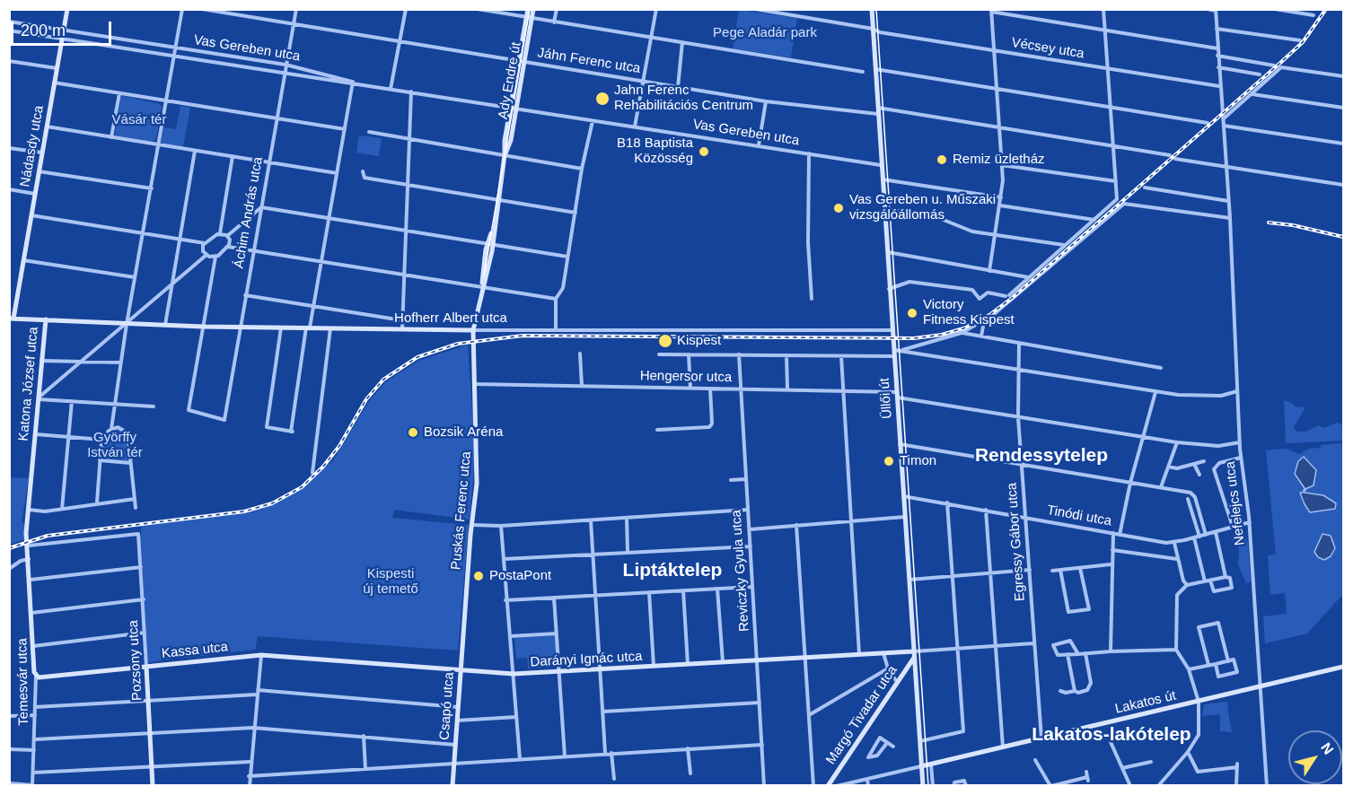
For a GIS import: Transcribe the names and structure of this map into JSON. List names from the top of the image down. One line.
{"streets":{"street":["Vas Gereben utca","Vécsey utca","Jáhn Ferenc utca","Ady Endre út","Nádasdy utca","Áchim András utca","Hofherr Albert utca","Hengersor utca","Katona József utca","Üllői út","Nefelejcs utca","Puskás Ferenc utca","Tinódi utca","Egressy Gábor utca","Reviczky Gyula utca","Kassa utca","Darányi Ignác utca","Pozsony utca","Temesvár utca","Lakatos út","Csapó utca","Margó Tivadar utca"]},"crossings":[["Vas Gereben utca","Ady Endre út"],["Vas Gereben utca","Nádasdy utca"],["Vas Gereben utca","Áchim András utca"],["Vas Gereben utca","Üllői út"],["Vécsey utca","Üllői út"],["Vécsey utca","Nefelejcs utca"],["Jáhn Ferenc utca","Ady Endre út"],["Jáhn Ferenc utca","Áchim András utca"],["Jáhn Ferenc utca","Üllői út"],["Ady Endre út","Hofherr Albert utca"],["Ady Endre út","Puskás Ferenc utca"],["Nádasdy utca","Hofherr Albert utca"],["Áchim András utca","Hofherr Albert utca"],["Hofherr Albert utca","Katona József utca"],["Hofherr Albert utca","Üllői út"],["Hengersor utca","Üllői út"],["Hengersor utca","Nefelejcs utca"],["Hengersor utca","Puskás Ferenc utca"],["Hengersor utca","Egressy Gábor utca"],["Hengersor utca","Reviczky Gyula utca"],["Katona József utca","Pozsony utca"],["Katona József utca","Temesvár utca"],["Üllői út","Tinódi utca"],["Üllői út","Darányi Ignác utca"],["Üllői út","Lakatos út"],["Üllői út","Margó Tivadar utca"],["Nefelejcs utca","Tinódi utca"],["Nefelejcs utca","Lakatos út"],["Puskás Ferenc utca","Csapó utca"],["Tinódi utca","Egressy Gábor utca"],["Egressy Gábor utca","Lakatos út"],["Reviczky Gyula utca","Darányi Ignác utca"],["Kassa utca","Darányi Ignác utca"],["Kassa utca","Pozsony utca"],["Kassa utca","Temesvár utca"],["Darányi Ignác utca","Csapó utca"],["Darányi Ignác utca","Margó Tivadar utca"],["Pozsony utca","Temesvár utca"]],"districts":["Rendessytelep","Liptáktelep","Lakatos-lakótelep"],"parks":["Pege Aladár park","Vásár tér","Györffy István tér","Kispesti új temető"],"places":["Jahn Ferenc Rehabilitációs Centrum","B18 Baptista Közösség","Remiz üzletház","Vas Gereben u. Műszaki vizsgálóállomás","Victory Fitness Kispest","Kispest","Bozsik Aréna","Timon","PostaPont"],"scale_bar":"200 m","north":"top right"}
